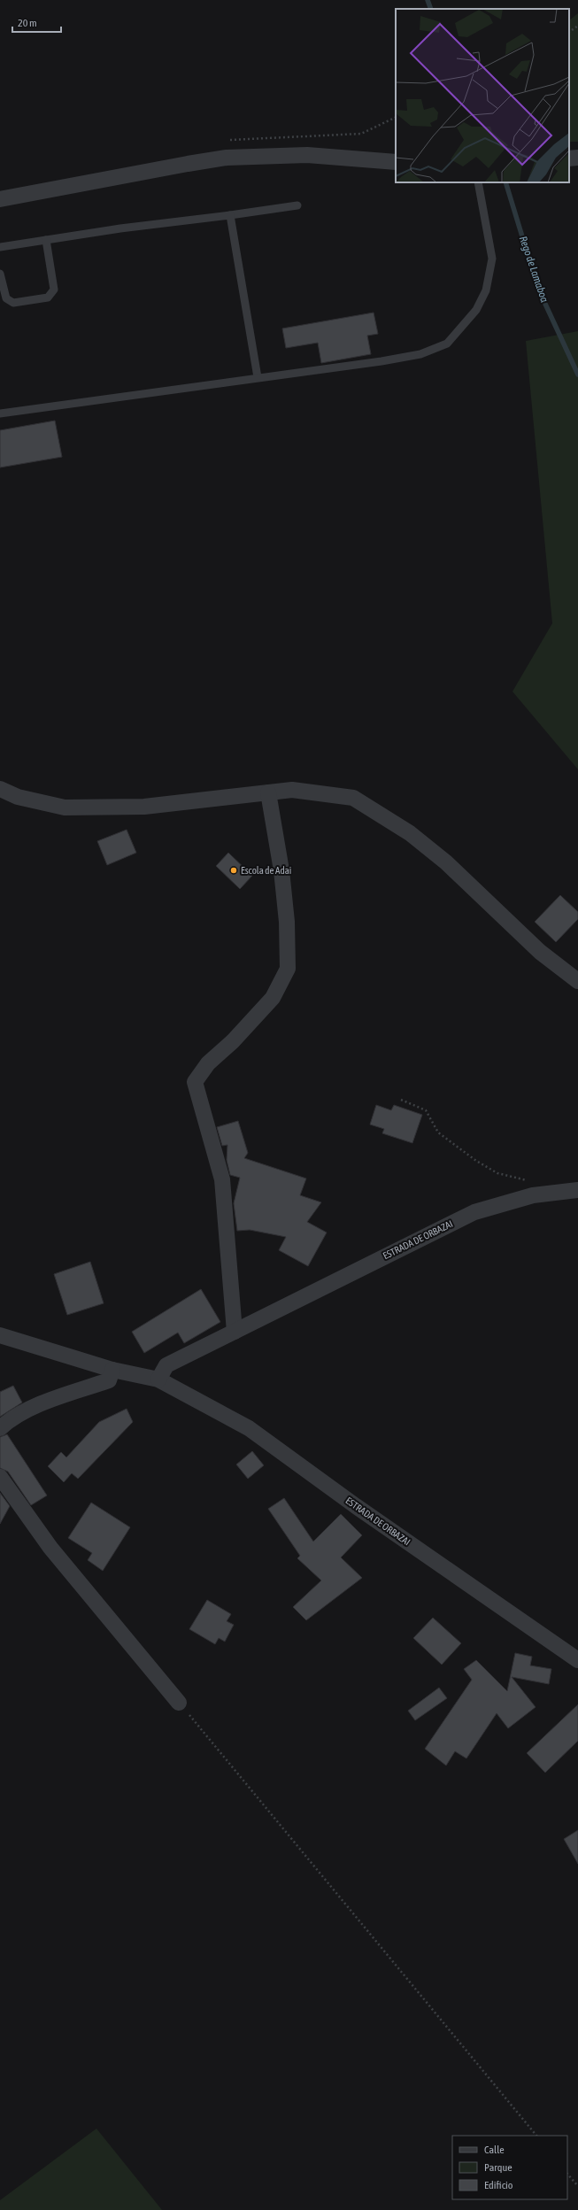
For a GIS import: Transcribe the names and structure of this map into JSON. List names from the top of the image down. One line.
{"streets":{"street":["ESTRADA DE ORBAZAI"]},"water":["Rego de Lamaboa"],"places":["Escola de Adai"],"legend":["Calle","Parque","Edificio"],"scale_bar":"20 m"}
